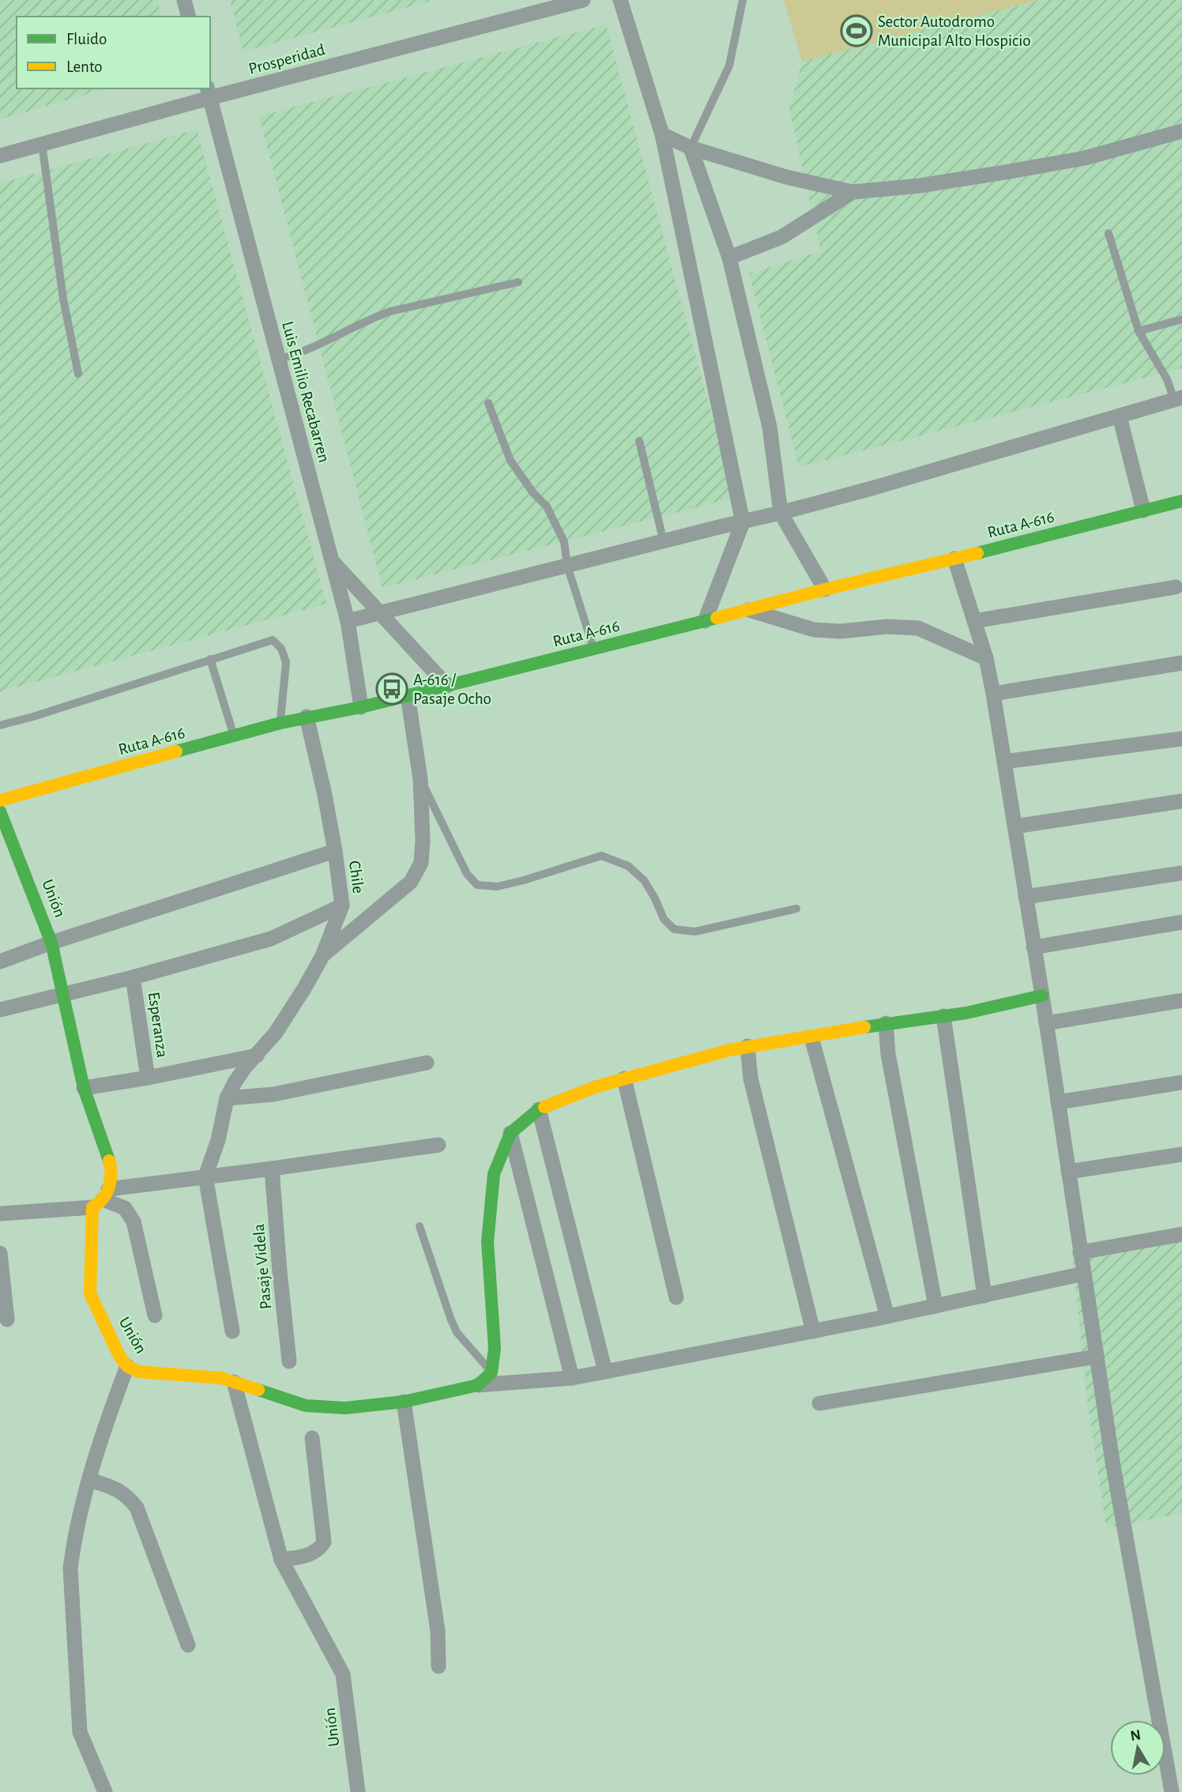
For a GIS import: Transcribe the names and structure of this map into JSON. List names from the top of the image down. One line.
{"streets":{"street":["Prosperidad","Luis Emilio Recabarren","Ruta A-616","Chile","Unión","Esperanza","Pasaje Videla"]},"crossings":[["Prosperidad","Luis Emilio Recabarren"],["Luis Emilio Recabarren","Ruta A-616"],["Ruta A-616","Chile"]],"places":{"sports":["Sector Autodromo Municipal Alto Hospicio"],"bus stop":["A-616 / Pasaje Ocho"]},"legend":["Fluido","Lento"],"north":"top"}
